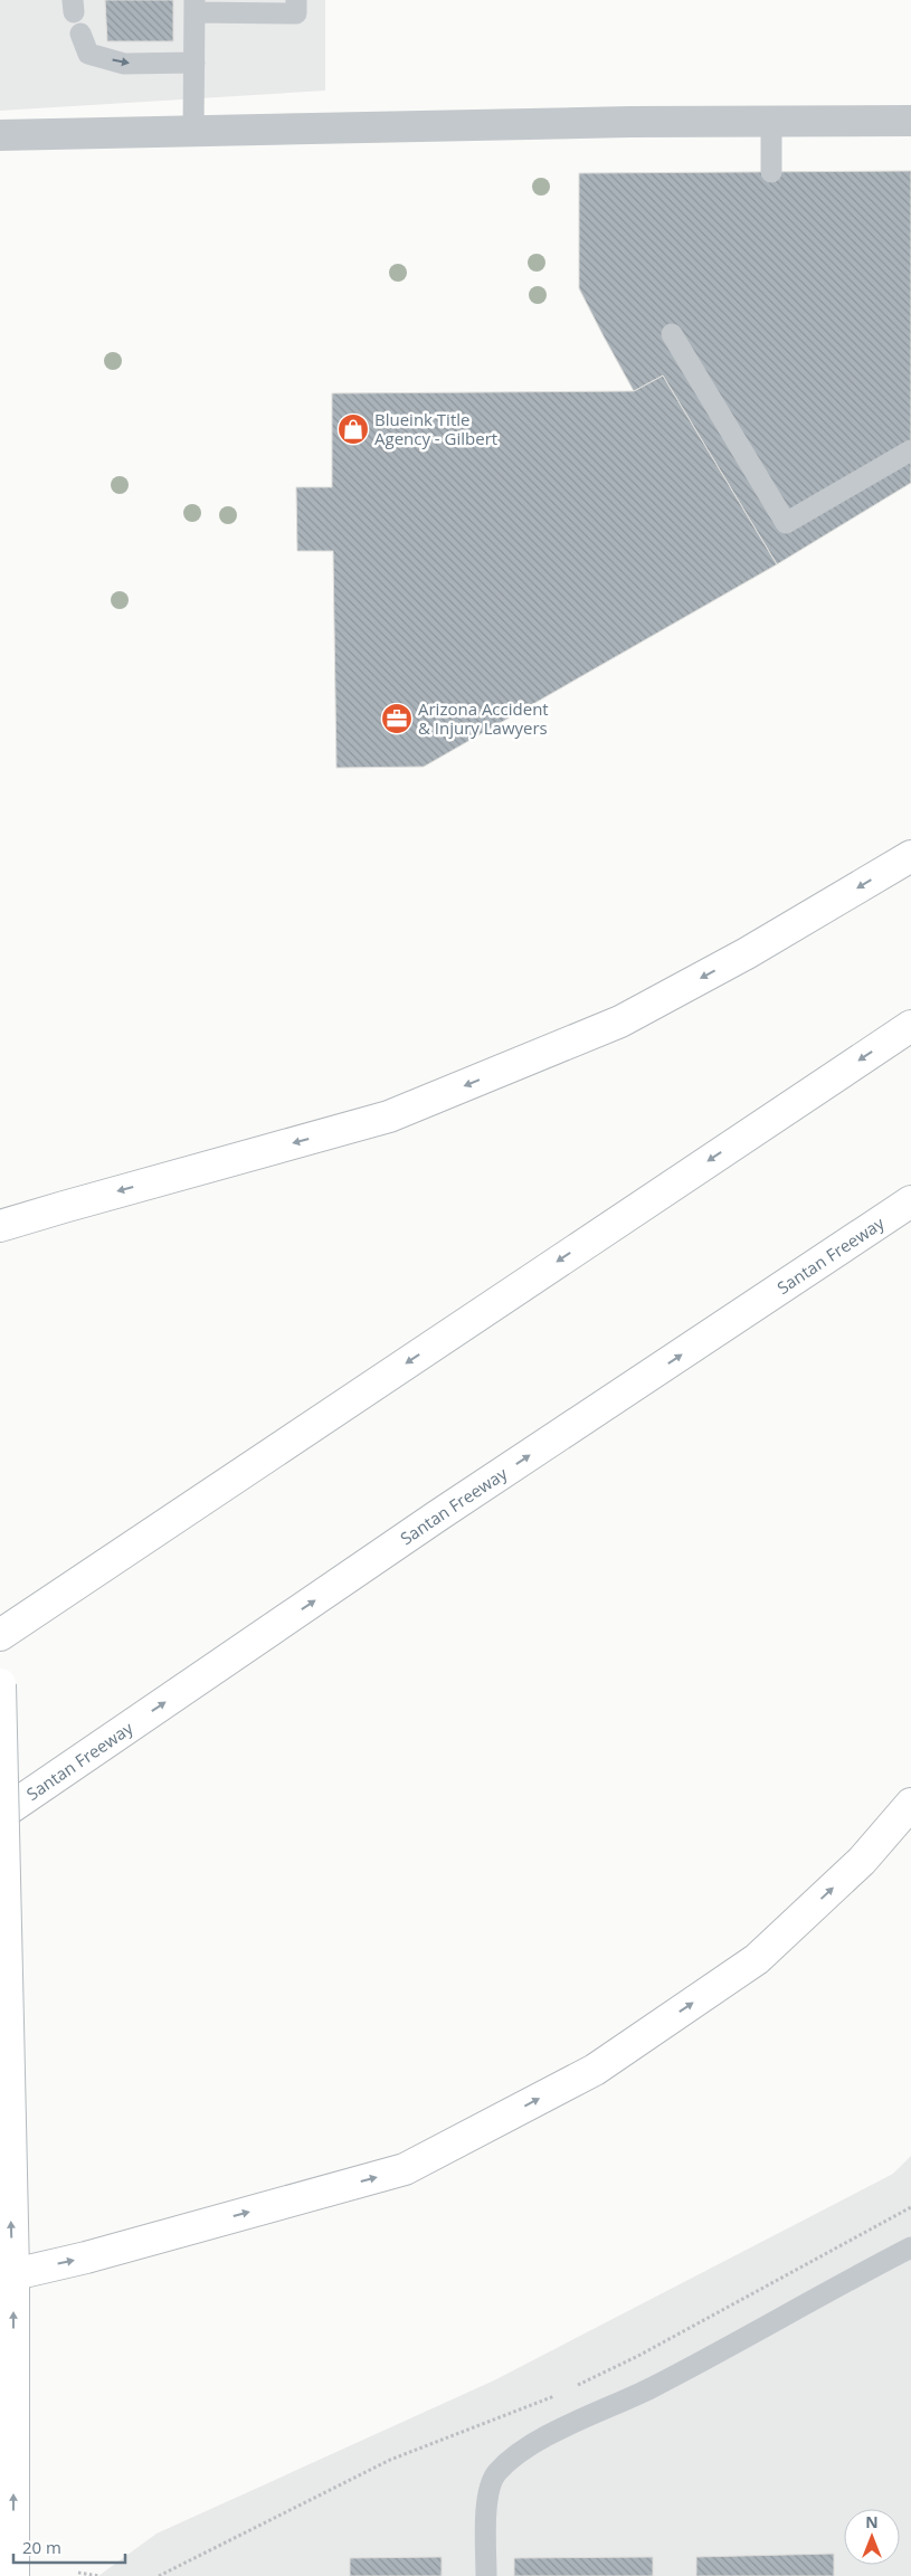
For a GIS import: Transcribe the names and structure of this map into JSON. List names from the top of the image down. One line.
{"streets":{"main road":["Santan Freeway"]},"places":{"shop":["Blueink Title Agency - Gilbert"],"office":["Arizona Accident & Injury Lawyers"]},"scale_bar":"20 m","north":"top"}
